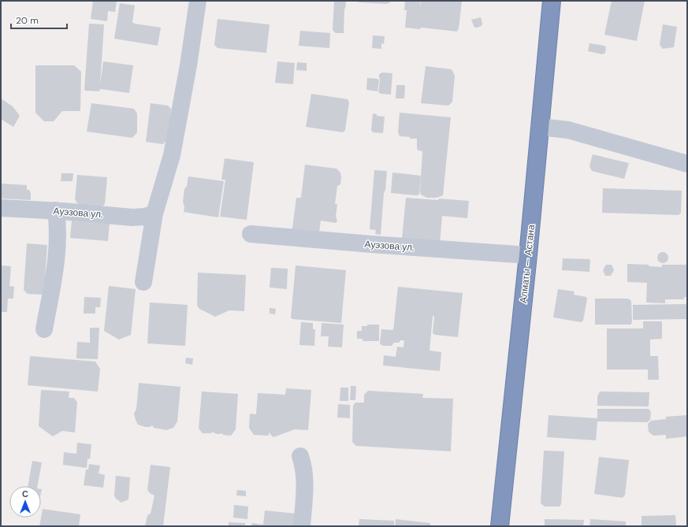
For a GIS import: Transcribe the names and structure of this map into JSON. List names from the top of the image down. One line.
{"streets":{"highway":["Алматы — Астана"],"street":["Ауэзова ул."]},"crossings":[["Ауэзова ул.","Алматы — Астана"]],"scale_bar":"20 m","north":"top"}
